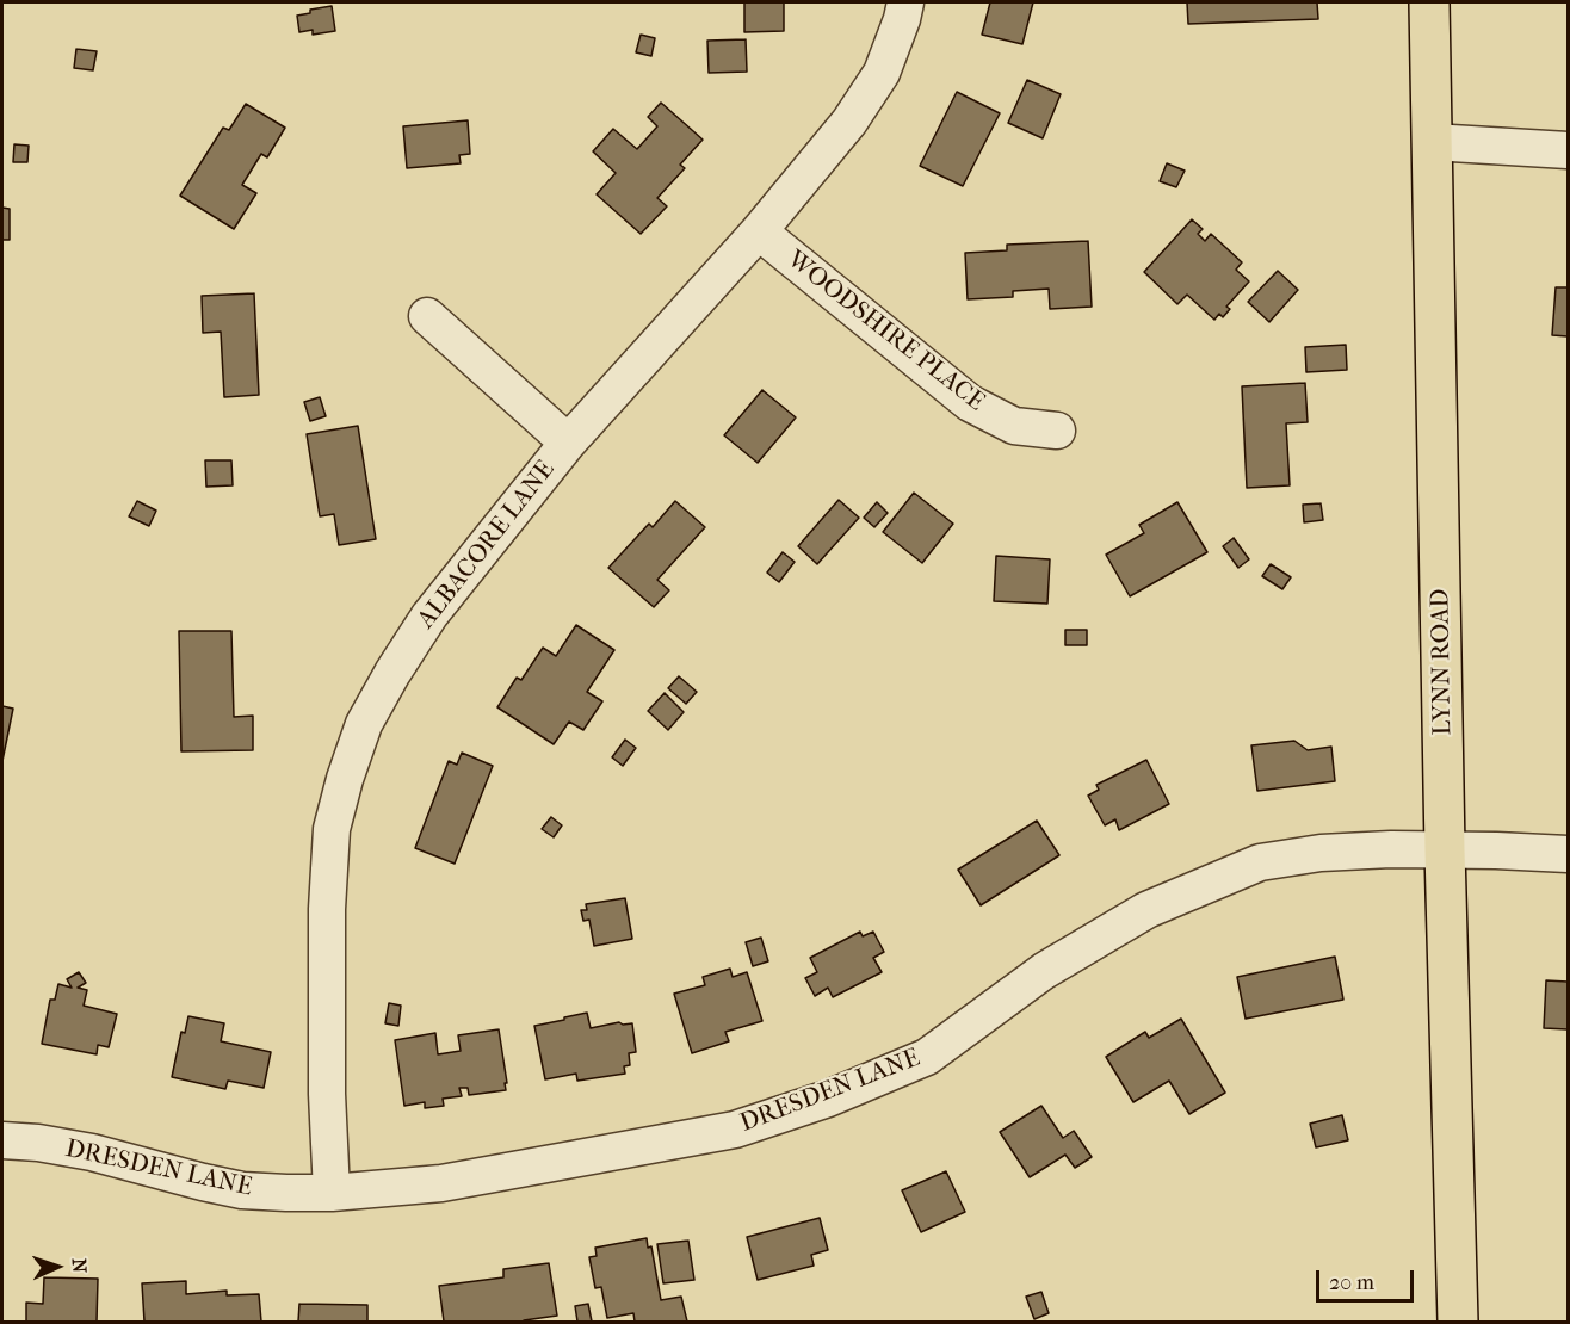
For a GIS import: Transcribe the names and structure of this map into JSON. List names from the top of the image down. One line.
{"streets":{"main road":["LYNN ROAD"],"street":["WOODSHIRE PLACE","ALBACORE LANE","DRESDEN LANE"]},"crossings":[["WOODSHIRE PLACE","ALBACORE LANE"],["ALBACORE LANE","DRESDEN LANE"],["LYNN ROAD","DRESDEN LANE"]],"scale_bar":"20 m","north":"right"}
